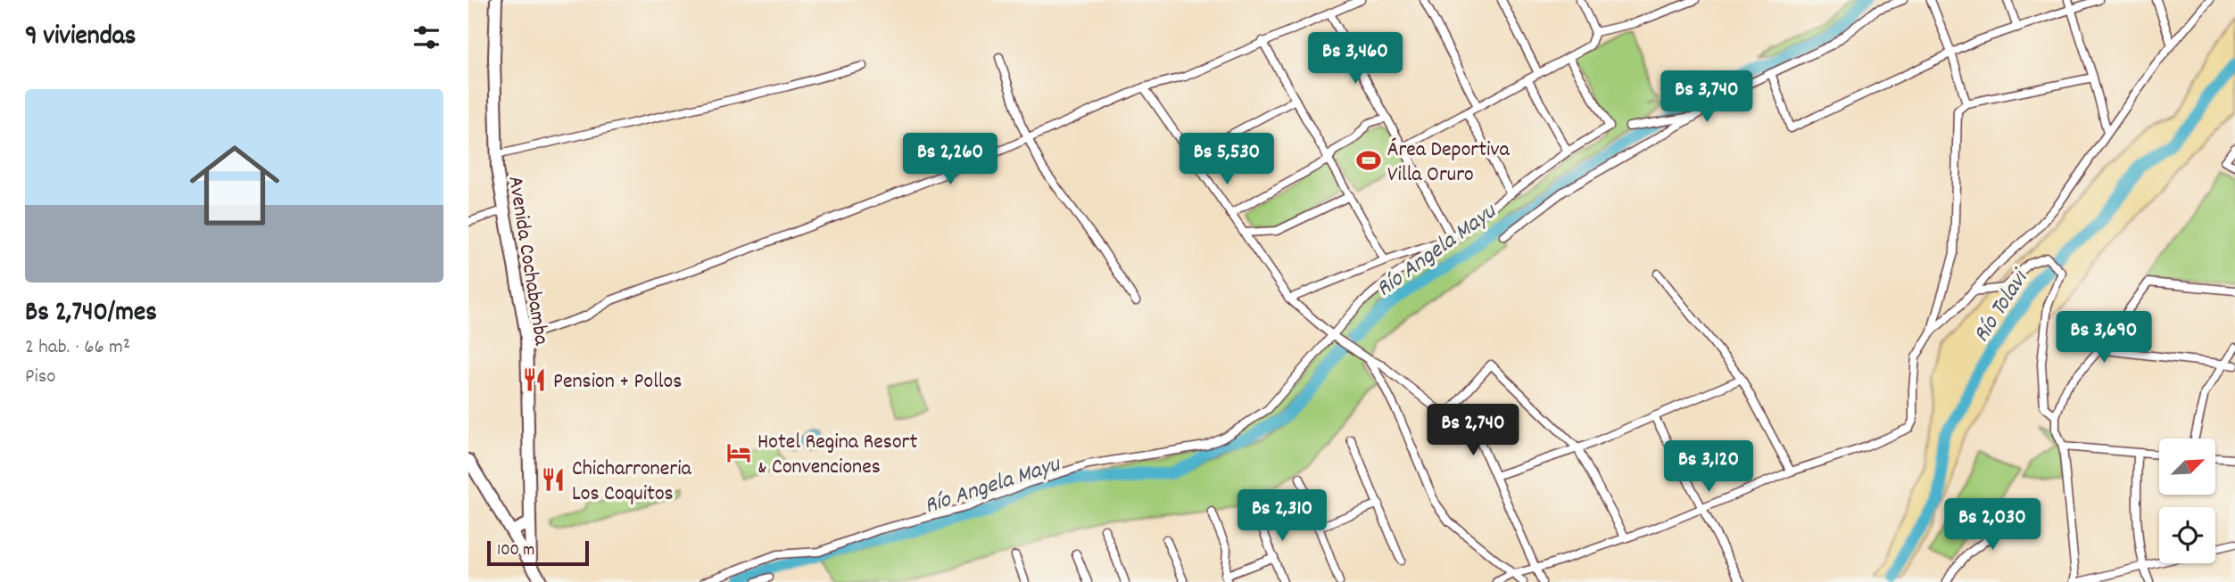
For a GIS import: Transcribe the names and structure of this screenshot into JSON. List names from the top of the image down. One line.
{"streets":{"main road":["Avenida Cochabamba"]},"water":["Río Angela Mayu","Río Tolavi"],"places":{"sports":["Área Deportiva Villa Oruro"],"restaurant":["Pension + Pollos","Chicharroneria Los Coquitos"],"hotel":["Hotel Regina Resort & Convenciones"]},"scale_bar":"100 m","north":"top right","page":{"heading":"9 viviendas","price":["Bs 3,460","Bs 3,740","Bs 2,260","Bs 5,530","Bs 3,690","Bs 2,740","Bs 3,120","Bs 2,310","Bs 2,030"],"list":[{"name":"Bs 2,740/mes","note":"2 hab. · 66 m² · Piso"}],"scale":"100 m"}}
